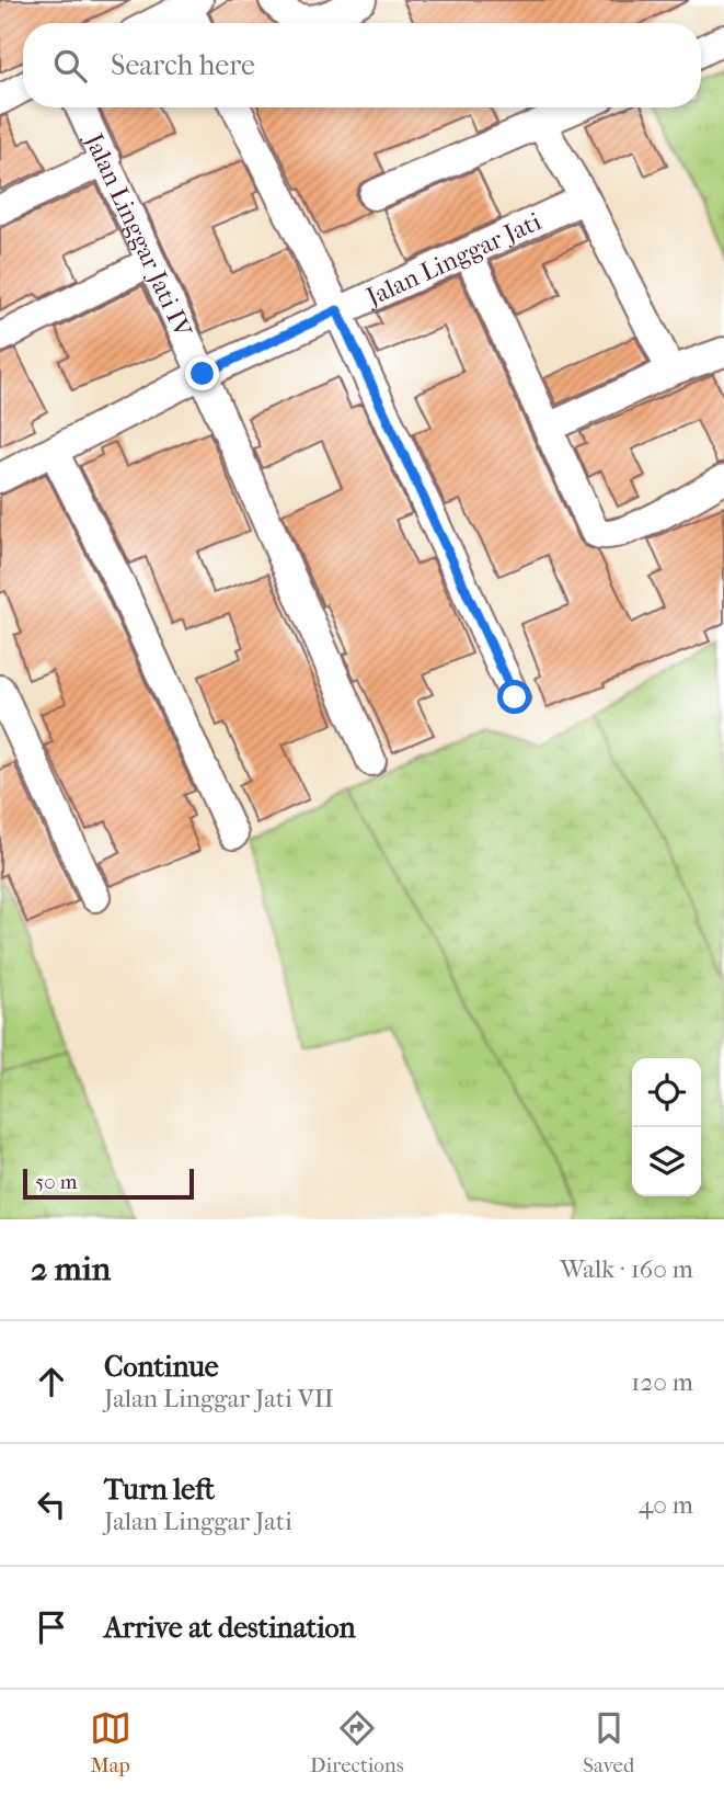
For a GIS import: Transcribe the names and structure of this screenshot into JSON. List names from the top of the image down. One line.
{"streets":{"street":["Jalan Linggar Jati IV","Jalan Linggar Jati"]},"crossings":[["Jalan Linggar Jati IV","Jalan Linggar Jati"]],"scale_bar":"50 m","page":{"search":"Search here","scale":"50 m","heading":["2 min","Walk · 160 m"],"list":[["Continue","Jalan Linggar Jati VII","120 m"],["Turn left","Jalan Linggar Jati","40 m"],"Arrive at destination"],"nav":["Map","Directions","Saved"]}}
